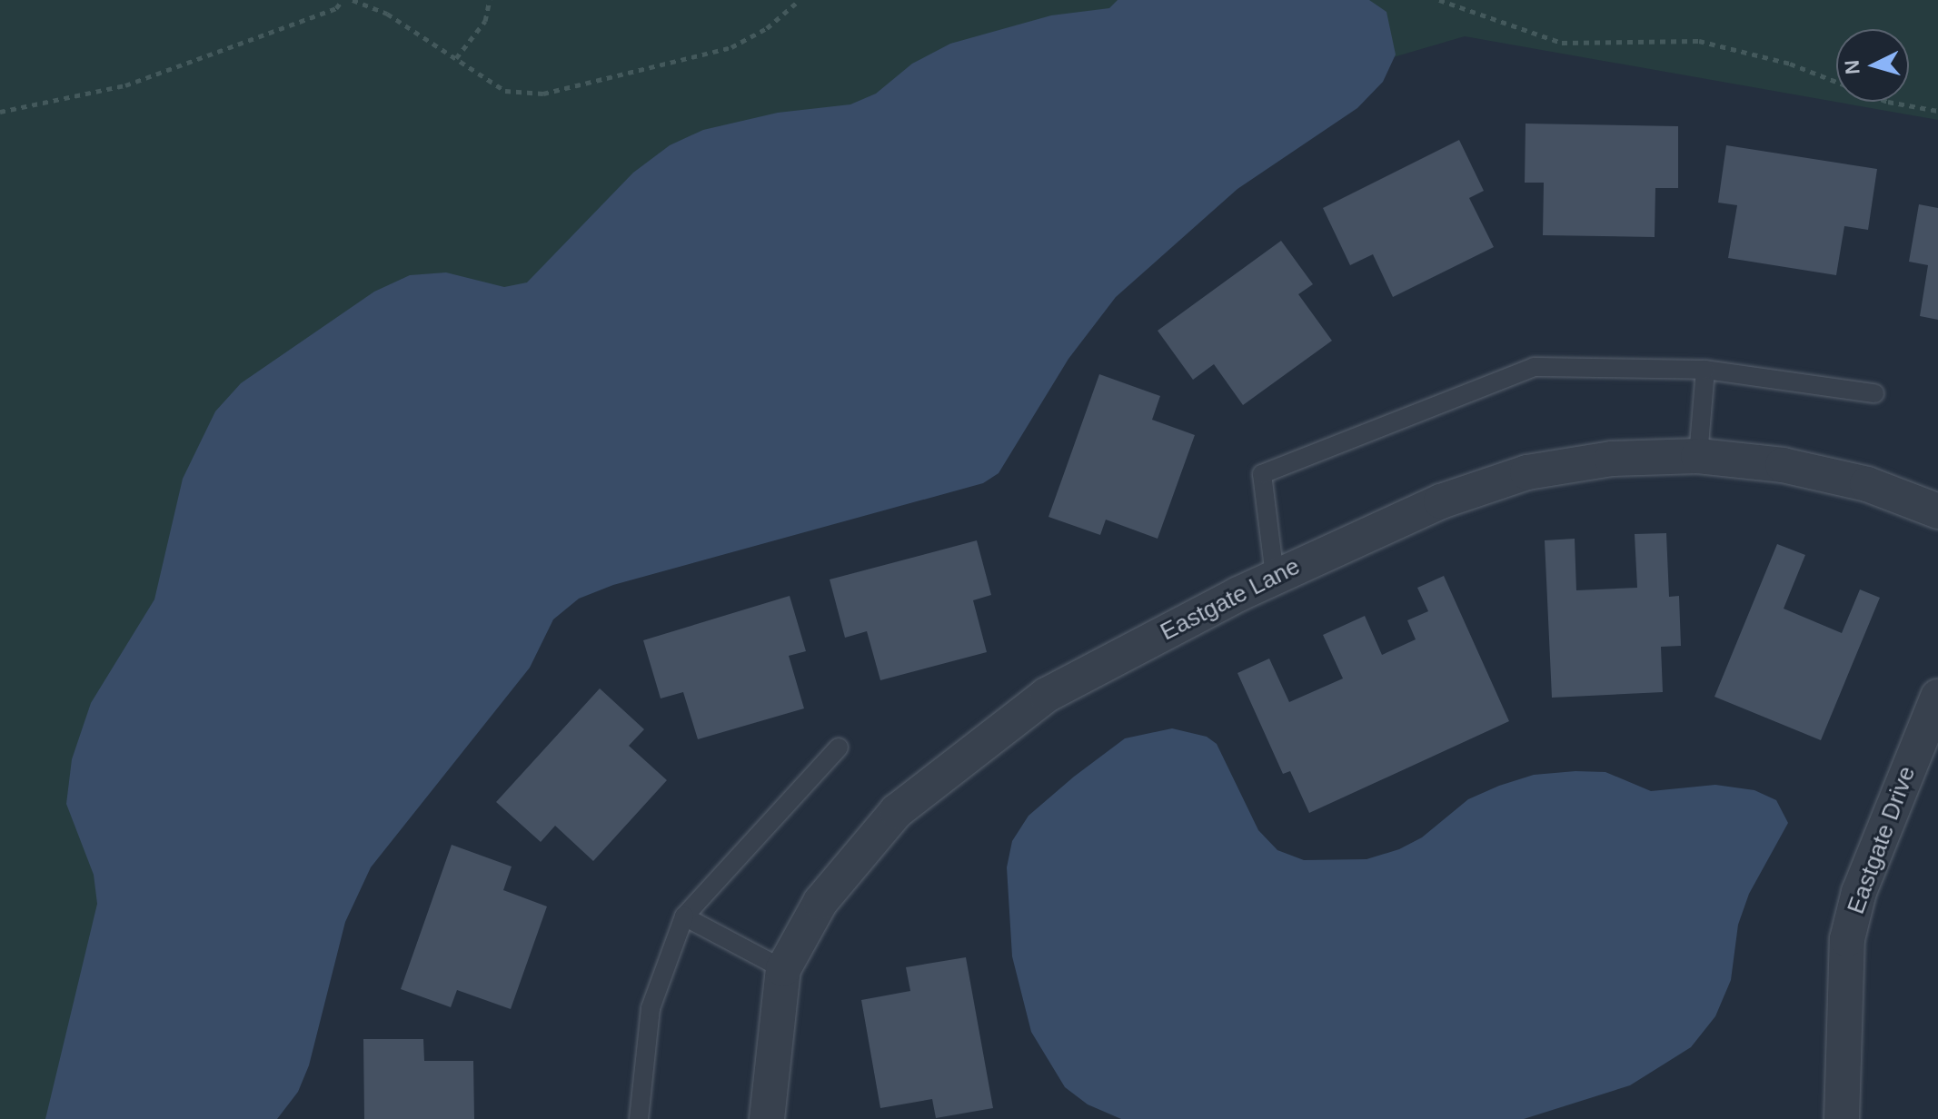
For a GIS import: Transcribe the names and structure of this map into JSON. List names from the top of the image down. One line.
{"streets":{"street":["Eastgate Lane","Eastgate Drive"]},"north":"left"}
